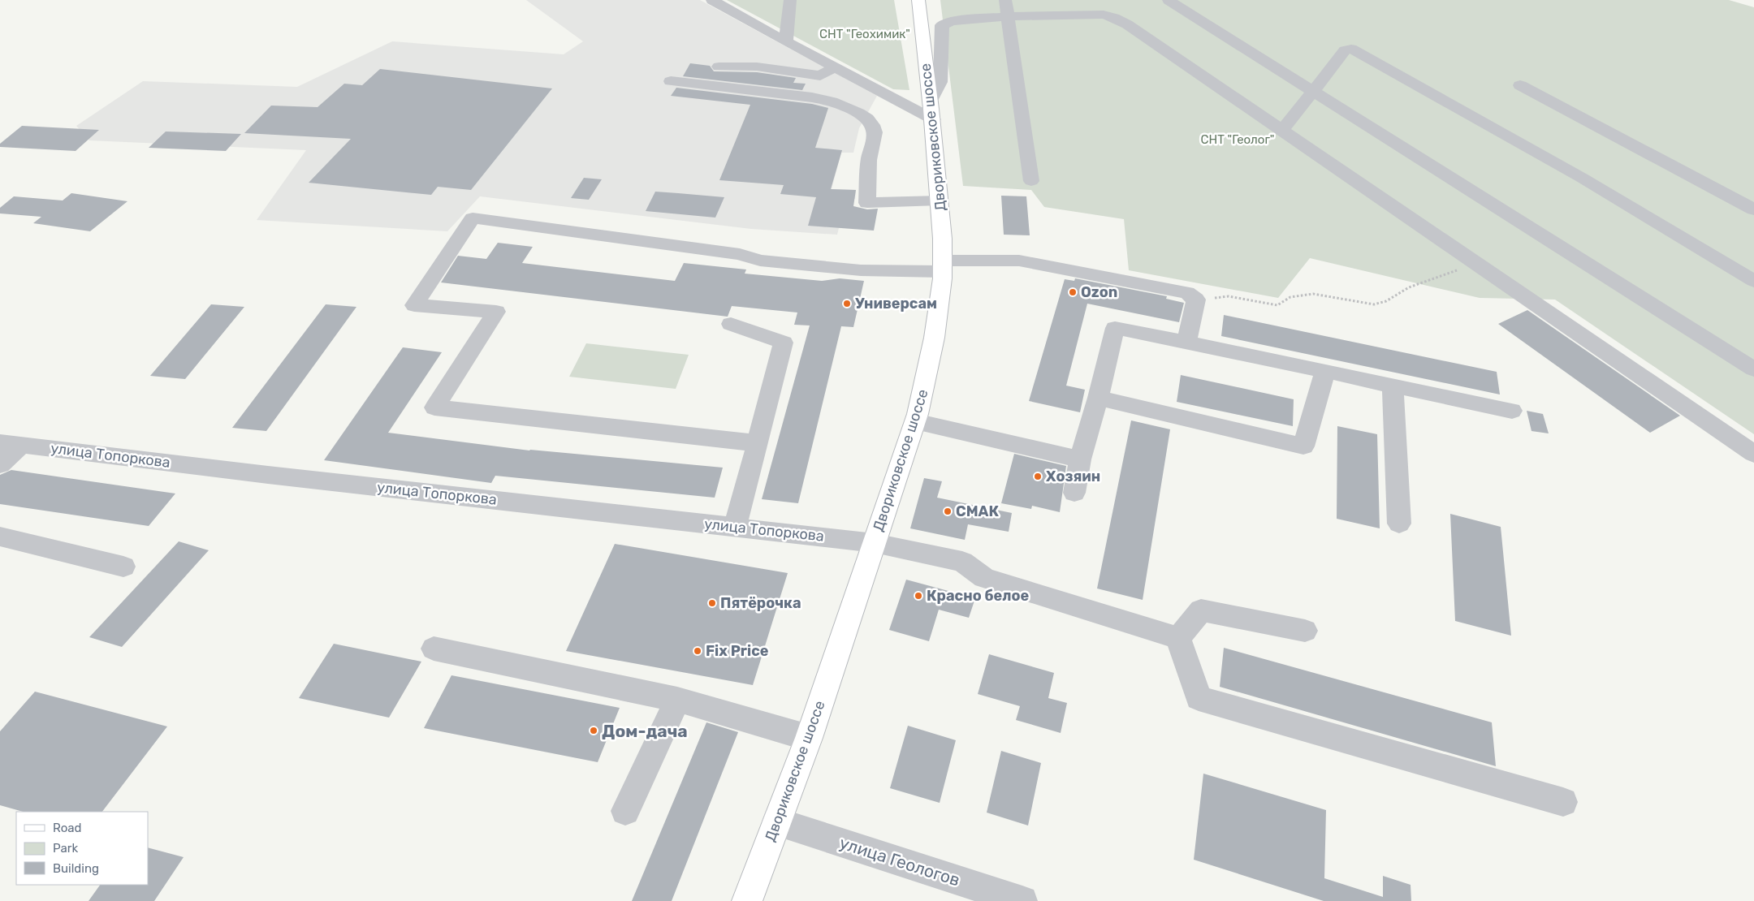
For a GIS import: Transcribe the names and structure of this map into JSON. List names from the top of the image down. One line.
{"streets":{"main road":["Двориковское шоссе"],"street":["улица Топоркова","улица Геологов"]},"crossings":[["Двориковское шоссе","улица Топоркова"],["Двориковское шоссе","улица Геологов"]],"parks":["СНТ \"Геохимик\"","СНТ \"Геолог\""],"places":["Ozon","Универсам","Хозяин","СМАК","Красно белое","Пятёрочка","Fix Price","Дом-дача"],"legend":["Road","Park","Building"]}
